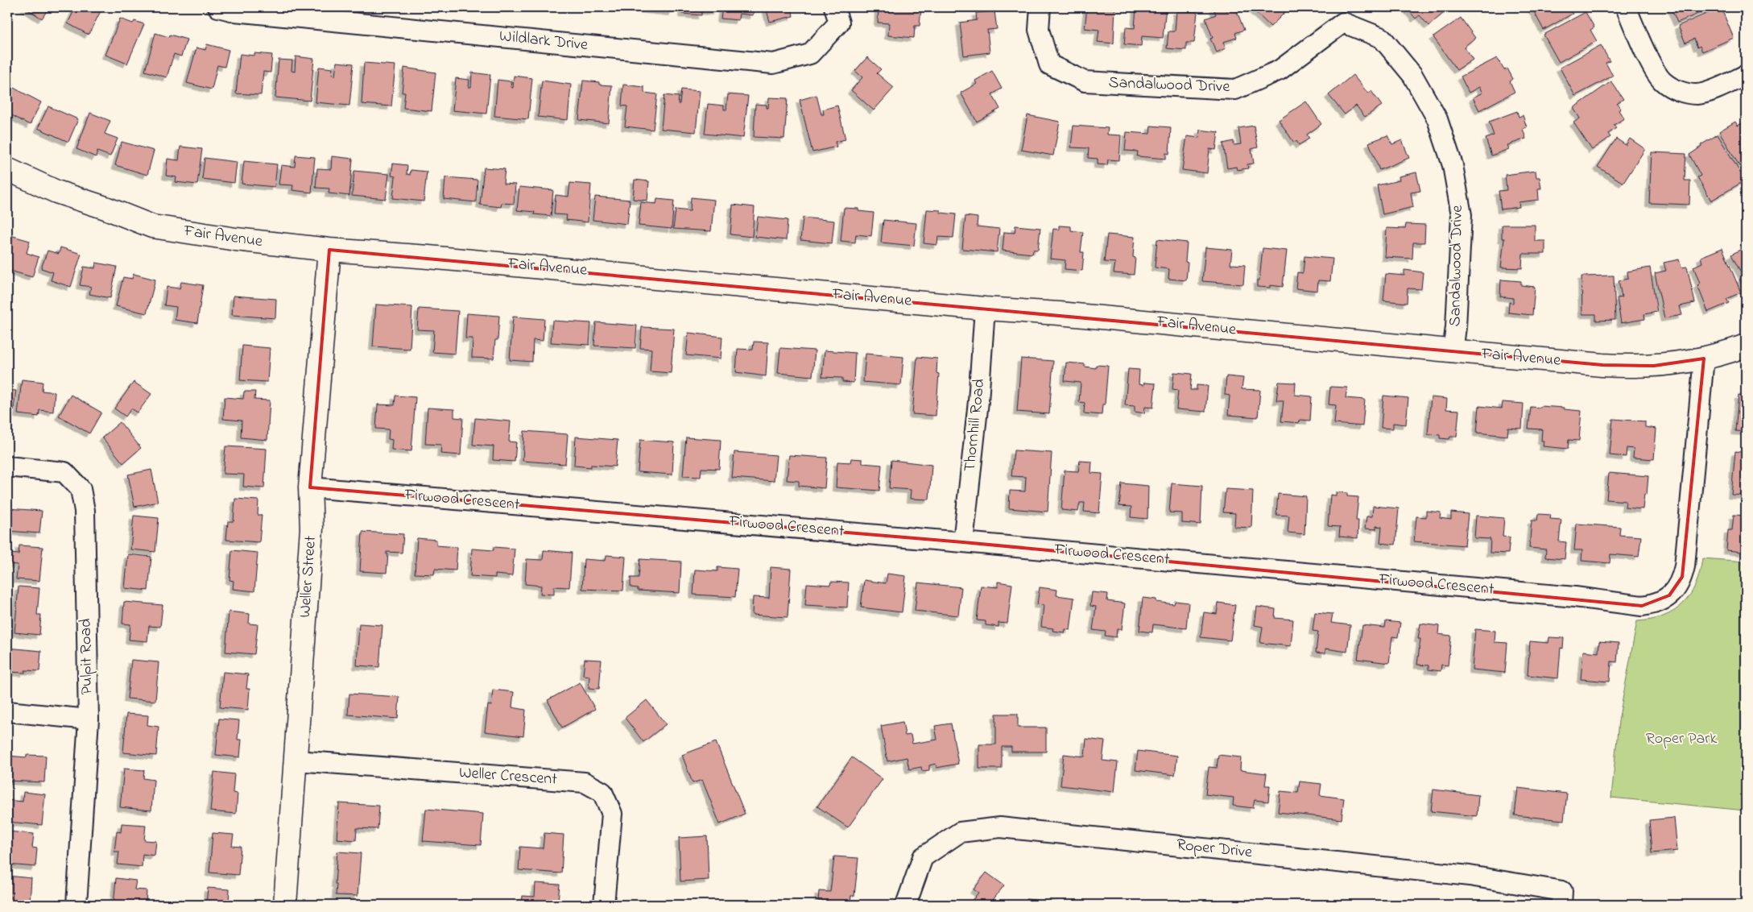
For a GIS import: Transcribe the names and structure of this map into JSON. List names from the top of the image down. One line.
{"streets":{"street":["Wildlark Drive","Sandalwood Drive","Fair Avenue","Thornhill Road","Firwood Crescent","Weller Street","Pulpit Road","Weller Crescent","Roper Drive"]},"crossings":[["Sandalwood Drive","Fair Avenue"],["Fair Avenue","Thornhill Road"],["Fair Avenue","Firwood Crescent"],["Fair Avenue","Weller Street"],["Thornhill Road","Firwood Crescent"],["Firwood Crescent","Weller Street"],["Weller Street","Weller Crescent"]],"parks":["Roper Park"]}
